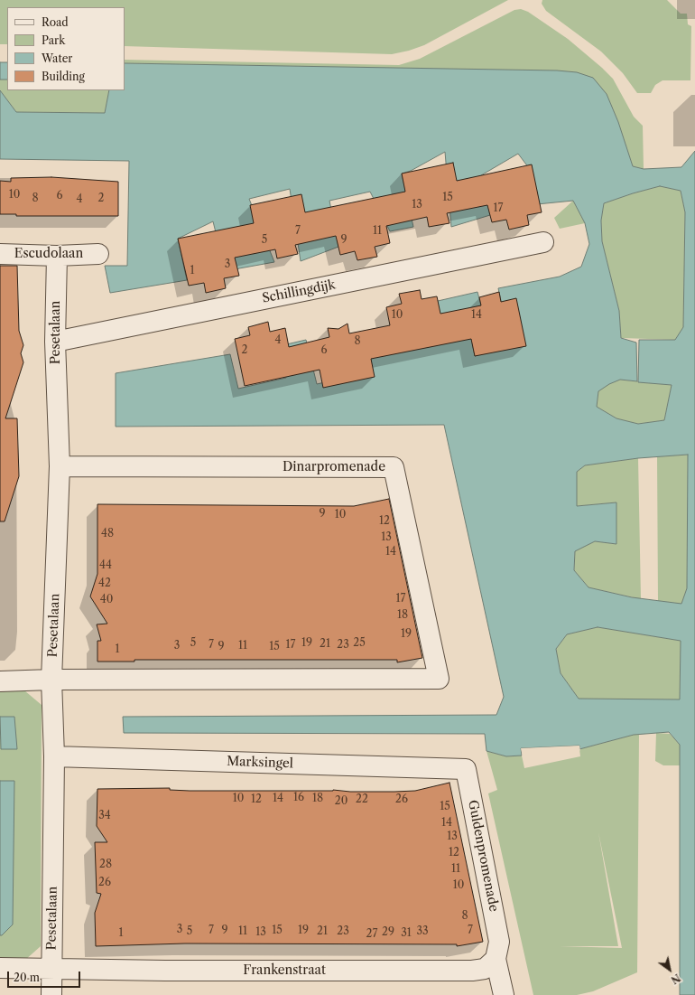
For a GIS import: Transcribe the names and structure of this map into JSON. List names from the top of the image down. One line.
{"streets":{"street":["Escudolaan","Schillingdijk","Pesetalaan","Dinarpromenade","Marksingel","Guldenpromenade","Frankenstraat"]},"crossings":[["Escudolaan","Pesetalaan"],["Schillingdijk","Pesetalaan"],["Pesetalaan","Dinarpromenade"],["Pesetalaan","Marksingel"],["Pesetalaan","Frankenstraat"],["Marksingel","Guldenpromenade"],["Guldenpromenade","Frankenstraat"]],"house_numbers":["10","6","15","8","2","4","13","17","7","11","5","9","3","1","10","14","4","8","2","6","9","10","12","48","13","14","44","42","17","40","18","19","5","19","25","21","7","17","23","3","11","9","15","1","16","10","14","18","12","22","26","20","15","34","14","13","12","28","11","26","10","8","3","7","9","15","19","7","5","11","21","23","33","13","29","1","31","27"],"legend":["Road","Park","Water","Building"],"scale_bar":"20 m","north":"bottom right"}
